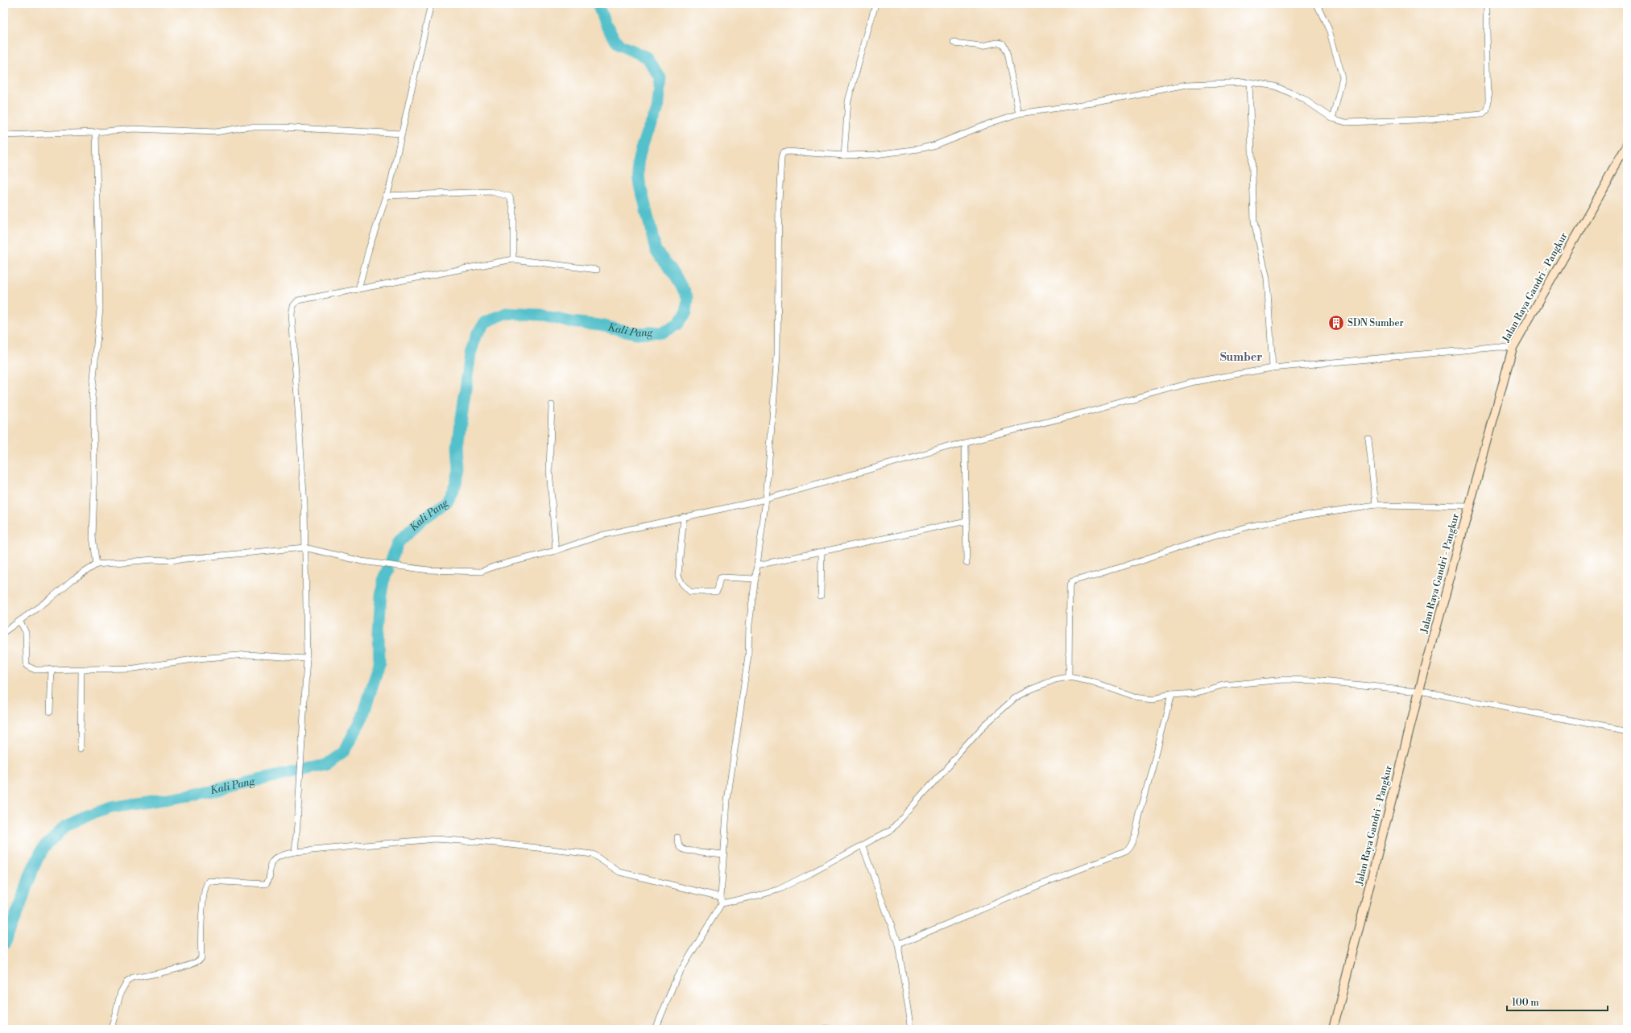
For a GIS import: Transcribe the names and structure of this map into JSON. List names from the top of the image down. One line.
{"streets":{"street":["Jalan Raya Gandri - Pangkur"]},"districts":["Sumber"],"water":["Kali Pang"],"places":{"building":["SDN Sumber"]},"scale_bar":"100 m"}
